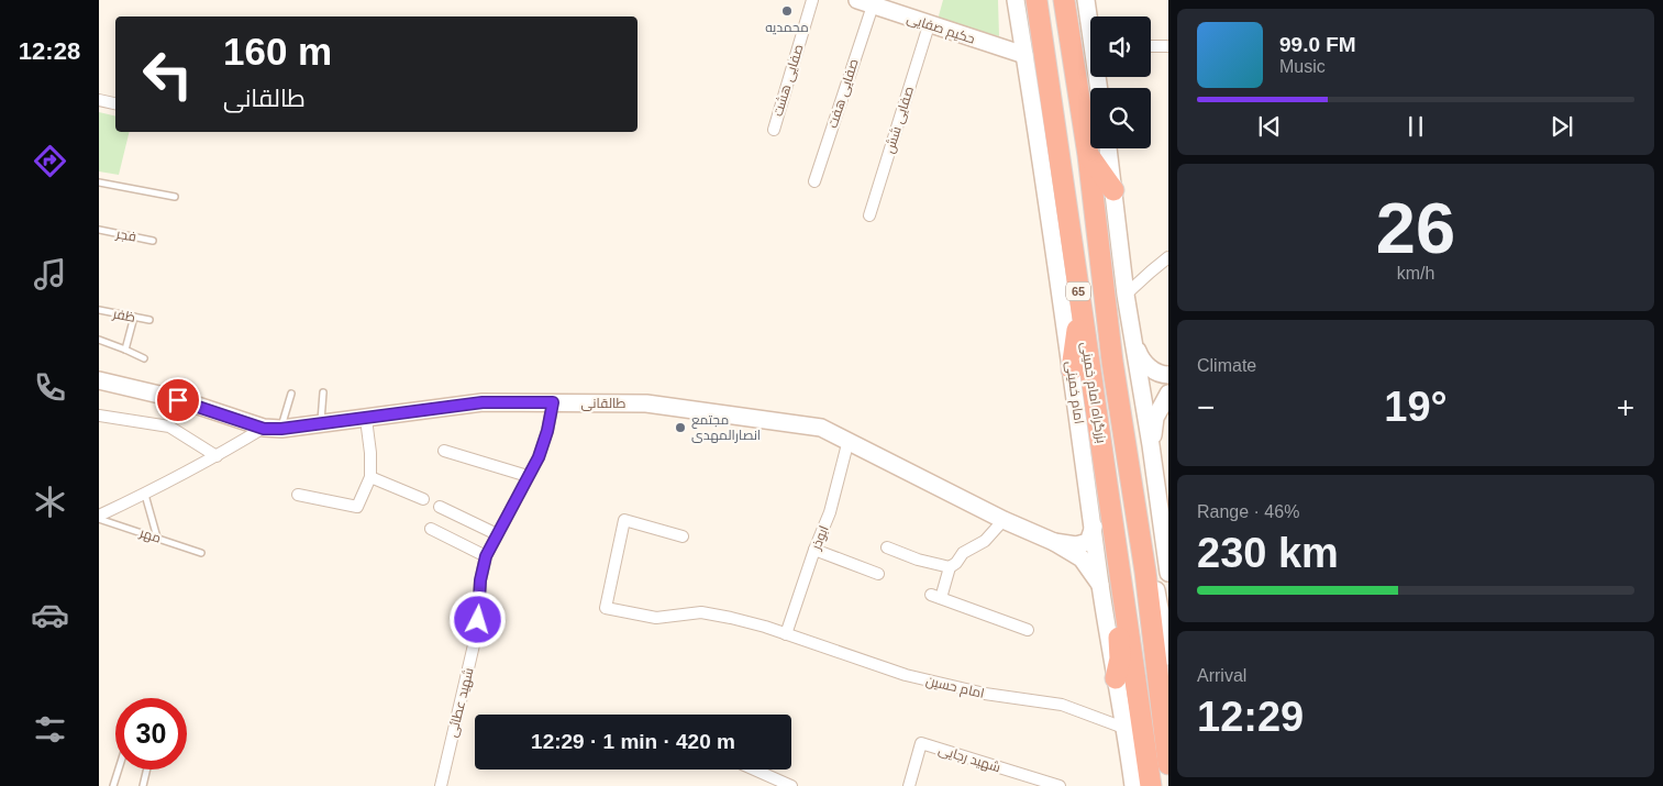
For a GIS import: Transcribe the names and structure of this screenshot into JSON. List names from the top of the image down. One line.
{"streets":{"highway":["65","بزرگراه امام خمینی"],"main road":["حکیم صفایی","امام خمینی","طالقانی"],"street":["صفایی هشت","صفایی هفت","صفایی شش","ابوذر","امام حسین","شهید عطائی","شهید رجایی"],"lane":["فجر","ظفر","مهر"]},"crossings":[["حکیم صفایی","صفایی هفت"],["حکیم صفایی","صفایی شش"],["حکیم صفایی","امام خمینی"],["امام خمینی","امام حسین"],["طالقانی","ابوذر"],["طالقانی","شهید عطائی"],["ابوذر","امام حسین"]],"places":["محمدیه","مجتمع انصارالمهدی"],"page":{"tabs":"12:28","turn":["160 m","طالقانی"],"song":["99.0 FM","Music"],"tile":[["26","km/h"],"Climate",["Range · 46%","230 km"],["Arrival","12:29"]],"heat":["−","19°","+"],"limit":"30","trip":"12:29 · 1 min · 420 m"}}
